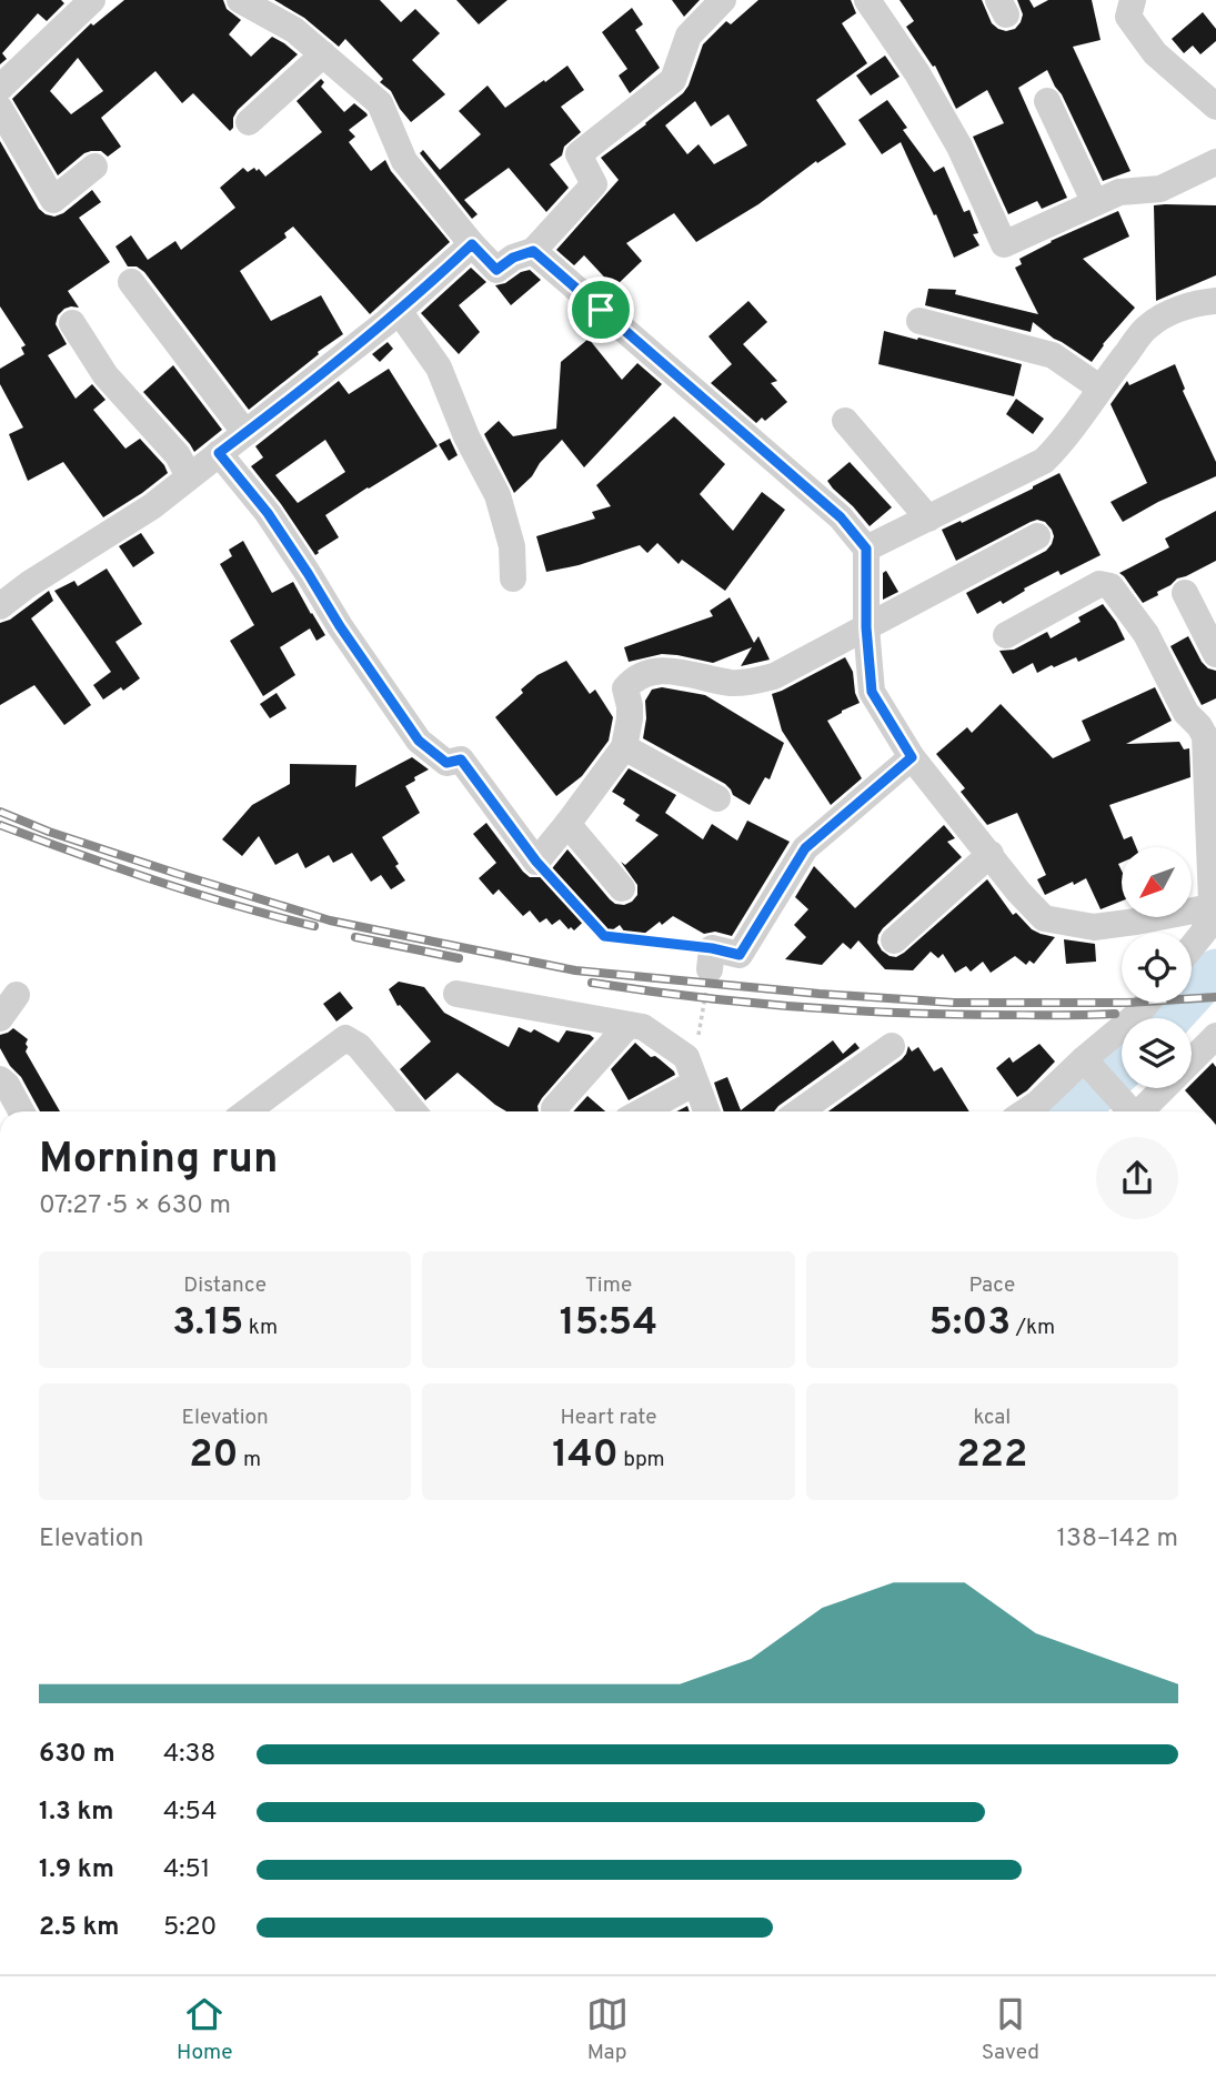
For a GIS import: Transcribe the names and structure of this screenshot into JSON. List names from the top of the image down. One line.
{"north":"bottom left","page":{"heading":["Morning run","07:27 · 5 × 630 m"],"stats":[["Distance","3.15 km"],["Time","15:54"],["Pace","5:03 /km"],["Elevation","20 m"],["Heart rate","140 bpm"],["kcal","222"]],"chart":["Elevation","138–142 m"],"list":[{"name":"630 m","note":"4:38"},{"name":"1.3 km","note":"4:54"},{"name":"1.9 km","note":"4:51"},{"name":"2.5 km","note":"5:20"}],"tabs":["Home","Map","Saved"]}}
